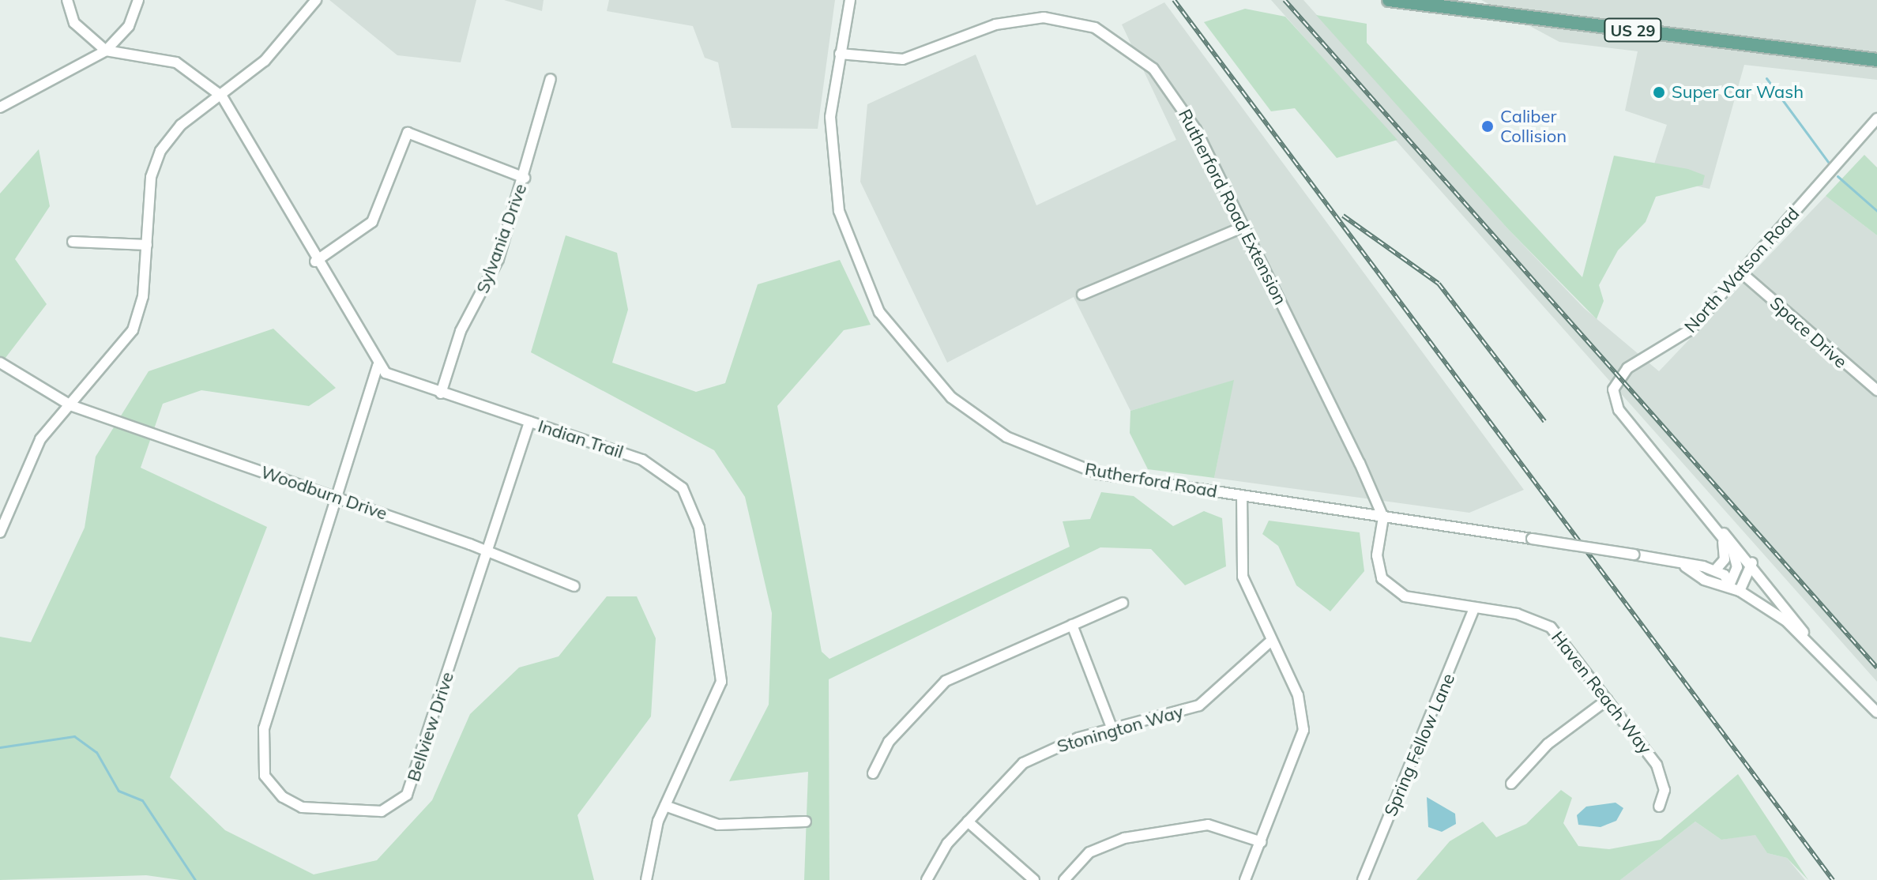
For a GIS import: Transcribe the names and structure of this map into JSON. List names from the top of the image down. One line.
{"streets":{"main road":["US 29"],"street":["Rutherford Road Extension","Sylvania Drive","North Watson Road","Space Drive","Indian Trail","Rutherford Road","Woodburn Drive","Haven Reach Way","Bellview Drive","Stonington Way","Spring Fellow Lane"]},"crossings":[["Rutherford Road Extension","Rutherford Road"],["Rutherford Road Extension","Haven Reach Way"],["Sylvania Drive","Indian Trail"],["North Watson Road","Space Drive"],["North Watson Road","Rutherford Road"],["Indian Trail","Bellview Drive"],["Rutherford Road","Haven Reach Way"],["Woodburn Drive","Bellview Drive"],["Haven Reach Way","Spring Fellow Lane"]],"places":["Super Car Wash","Caliber Collision"]}
